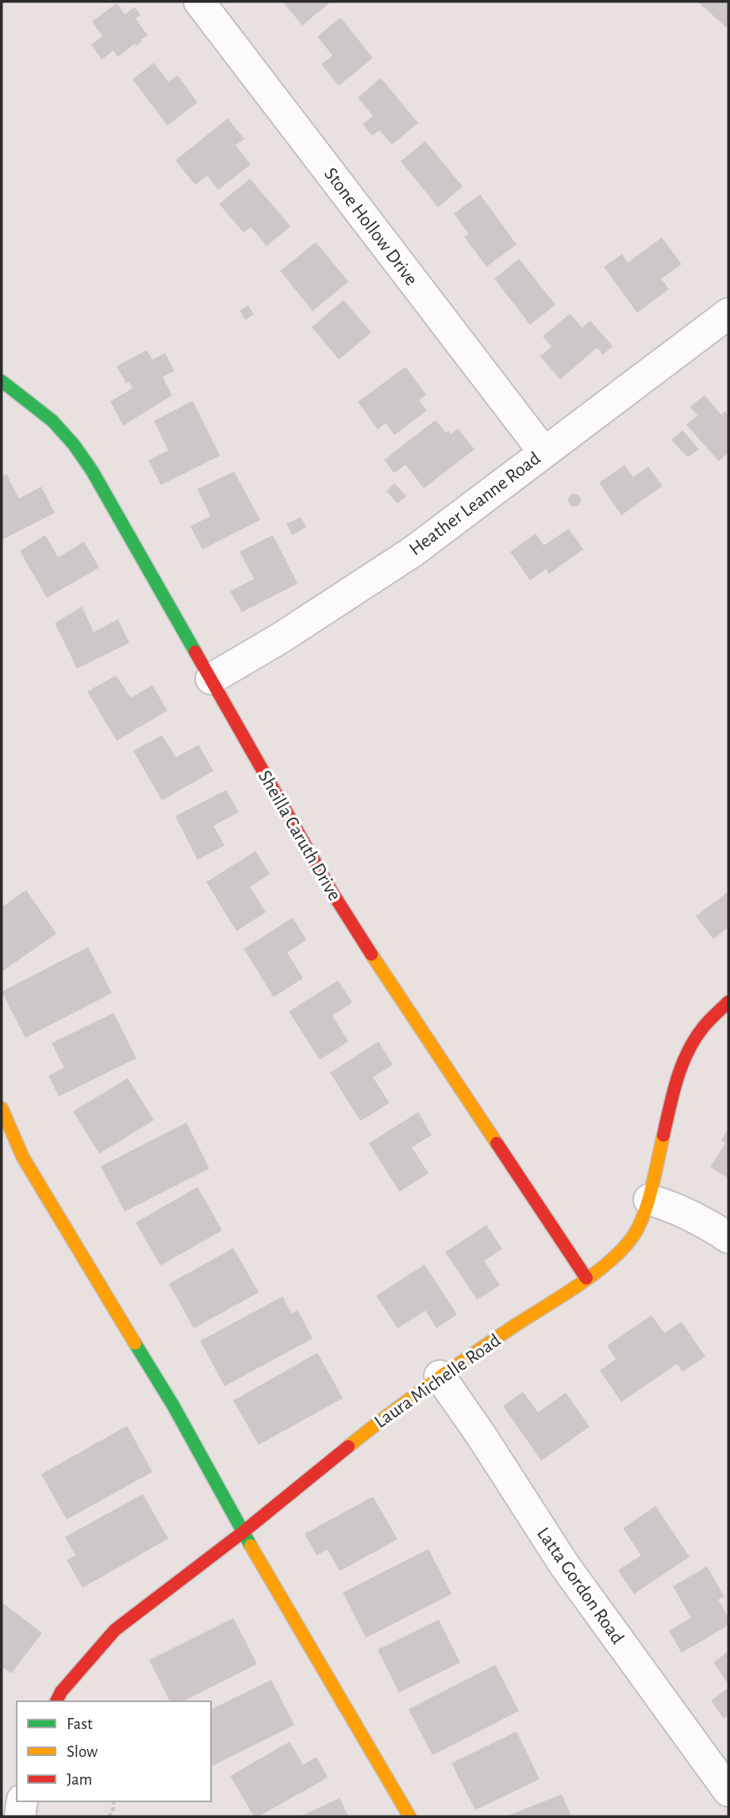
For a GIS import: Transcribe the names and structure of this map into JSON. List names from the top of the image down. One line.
{"streets":{"street":["Stone Hollow Drive","Heather Leanne Road","Sheilla Caruth Drive","Laura Michelle Road","Latta Gordon Road"]},"crossings":[["Stone Hollow Drive","Heather Leanne Road"],["Heather Leanne Road","Sheilla Caruth Drive"],["Sheilla Caruth Drive","Laura Michelle Road"],["Laura Michelle Road","Latta Gordon Road"]],"legend":["Fast","Slow","Jam"]}
